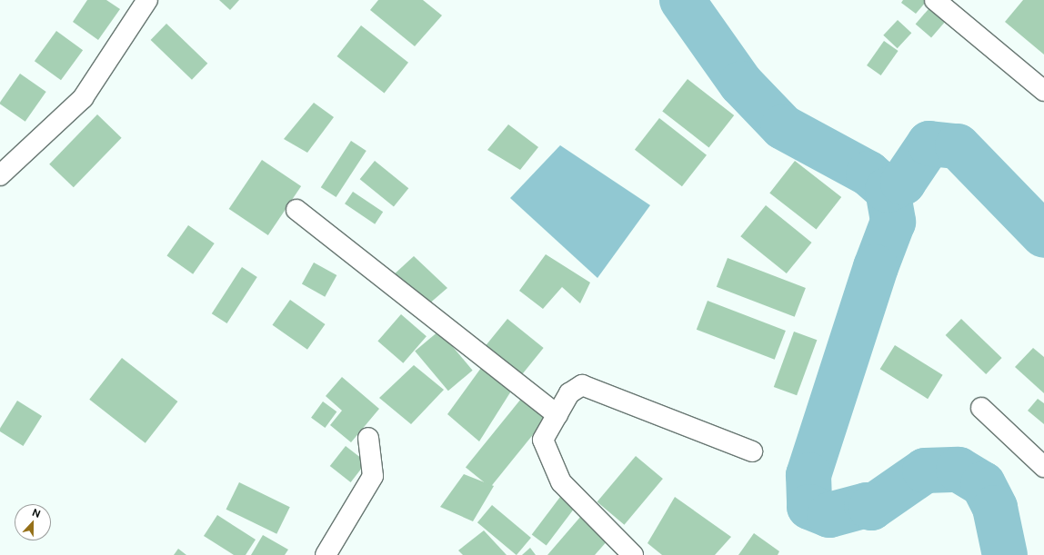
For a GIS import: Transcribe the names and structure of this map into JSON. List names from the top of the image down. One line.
{"north":"top"}
